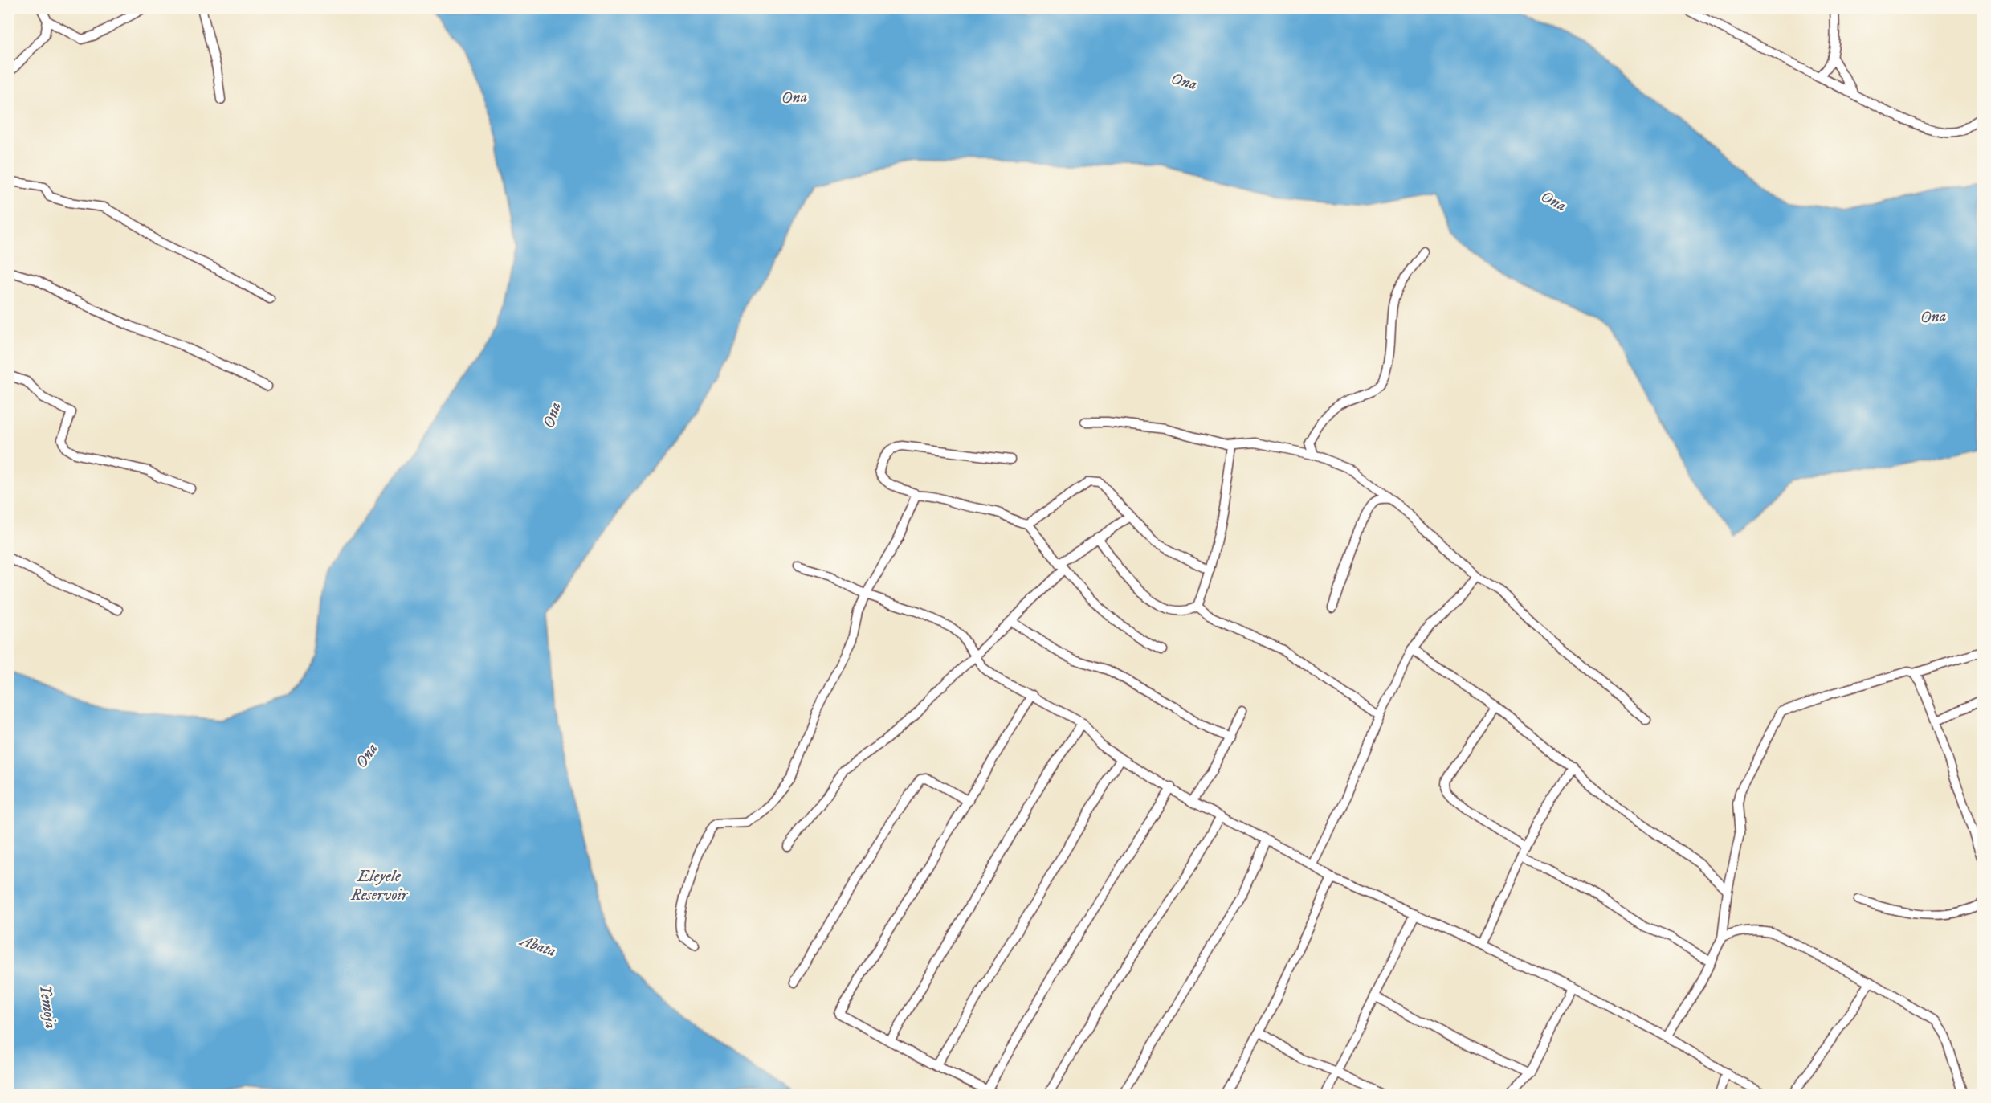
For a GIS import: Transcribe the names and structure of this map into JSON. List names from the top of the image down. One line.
{"water":["Ona","Eleyele Reservoir","Abata","Yemoja"]}
